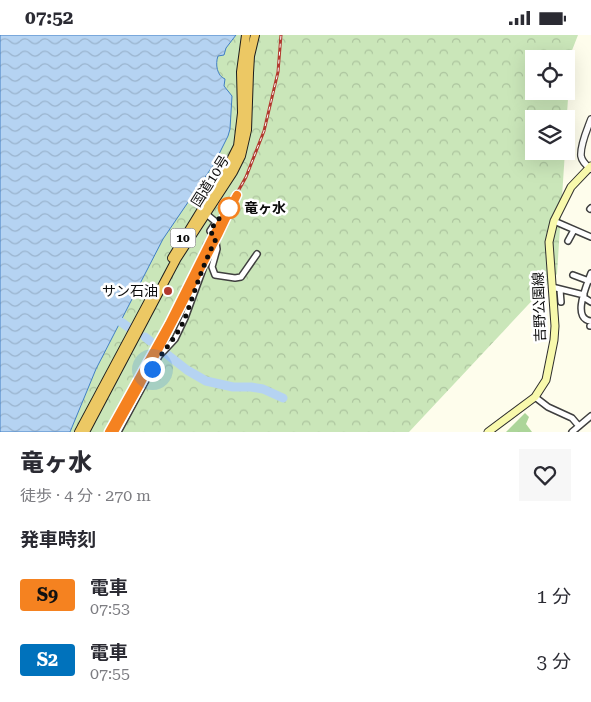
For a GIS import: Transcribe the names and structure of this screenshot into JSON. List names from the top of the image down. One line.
{"streets":{"highway":["国道10号","10"],"main road":["吉野公園線"]},"places":["竜ヶ水","サン石油"],"page":{"status":"07:52","heading":[["竜ヶ水","徒歩 · 4 分 · 270 m"],"発車時刻"],"list":[{"mark":"S9","name":"電車","note":"07:53","value":"1 分"},{"mark":"S2","name":"電車","note":"07:55","value":"3 分"}]}}
